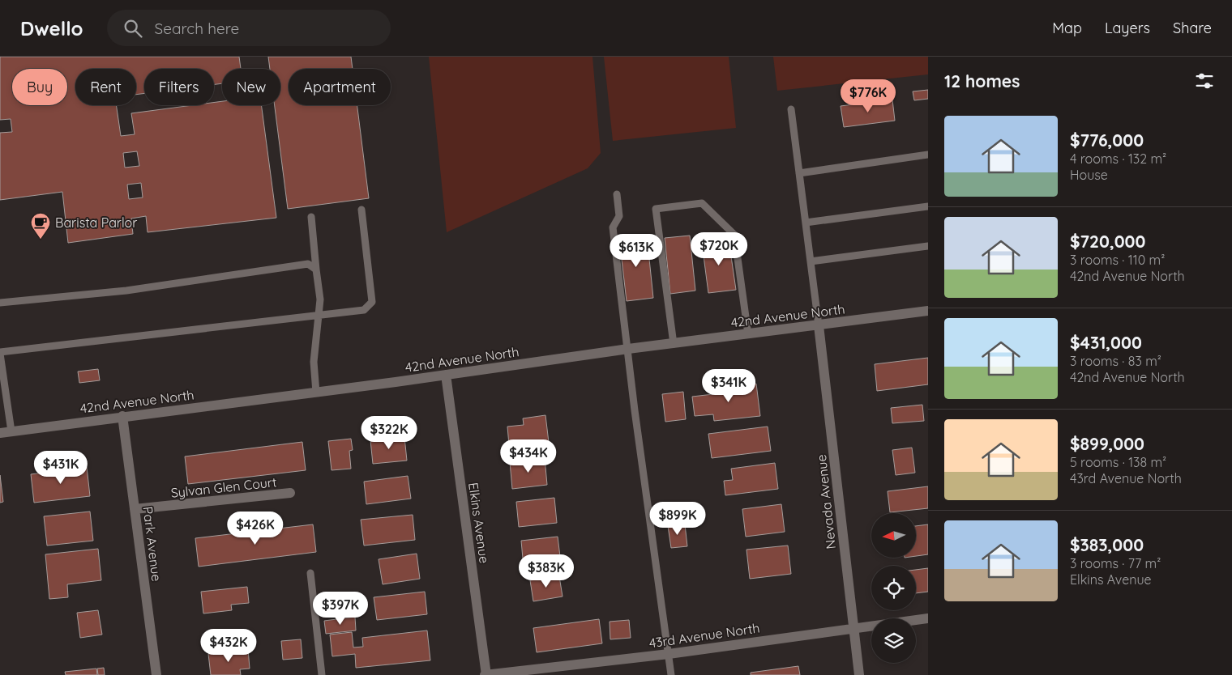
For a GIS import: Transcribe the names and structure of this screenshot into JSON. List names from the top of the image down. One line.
{"streets":{"street":["42nd Avenue North","Sylvan Glen Court","Nevada Avenue","Elkins Avenue","Park Avenue","43rd Avenue North"]},"crossings":[["42nd Avenue North","Nevada Avenue"],["42nd Avenue North","Elkins Avenue"],["42nd Avenue North","Park Avenue"],["Sylvan Glen Court","Park Avenue"],["Nevada Avenue","43rd Avenue North"],["Elkins Avenue","43rd Avenue North"]],"places":{"cafe":["Barista Parlor"]},"north":"left","page":{"header":"Dwello","search":"Search here","nav":["Map","Layers","Share"],"heading":"12 homes","chip":["Buy","Rent","Filters","New","Apartment"],"price":["$776K","$720K","$613K","$341K","$322K","$434K","$431K","$899K","$426K","$383K","$397K","$432K"],"list":[{"name":"$776,000","note":"4 rooms · 132 m² · House"},{"name":"$720,000","note":"3 rooms · 110 m² · 42nd Avenue North"},{"name":"$431,000","note":"3 rooms · 83 m² · 42nd Avenue North"},{"name":"$899,000","note":"5 rooms · 138 m² · 43rd Avenue North"},{"name":"$383,000","note":"3 rooms · 77 m² · Elkins Avenue"}]}}
